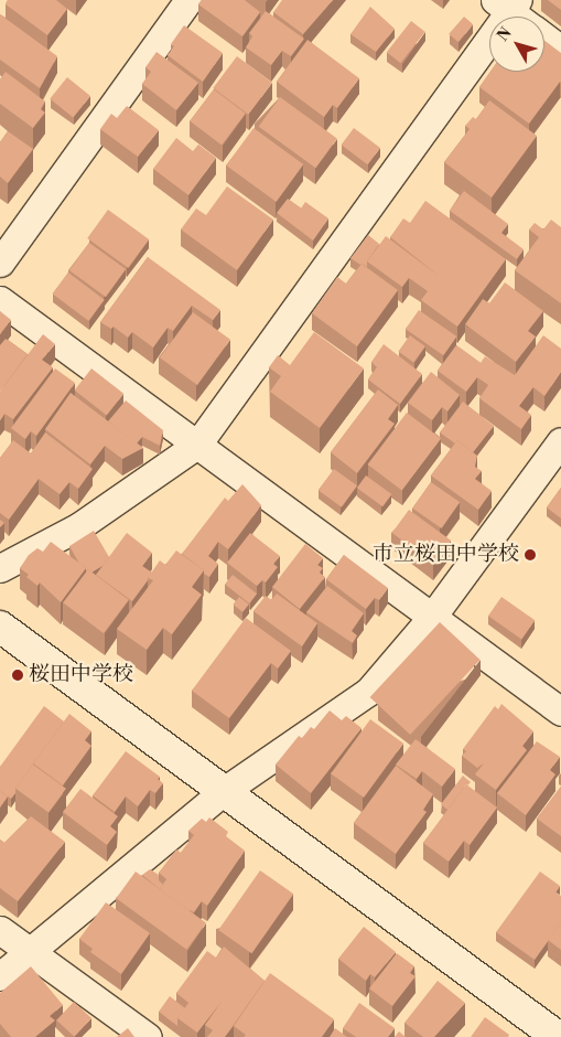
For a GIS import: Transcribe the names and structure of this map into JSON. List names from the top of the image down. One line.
{"places":["市立桜田中学校","桜田中学校"],"north":"top left"}
